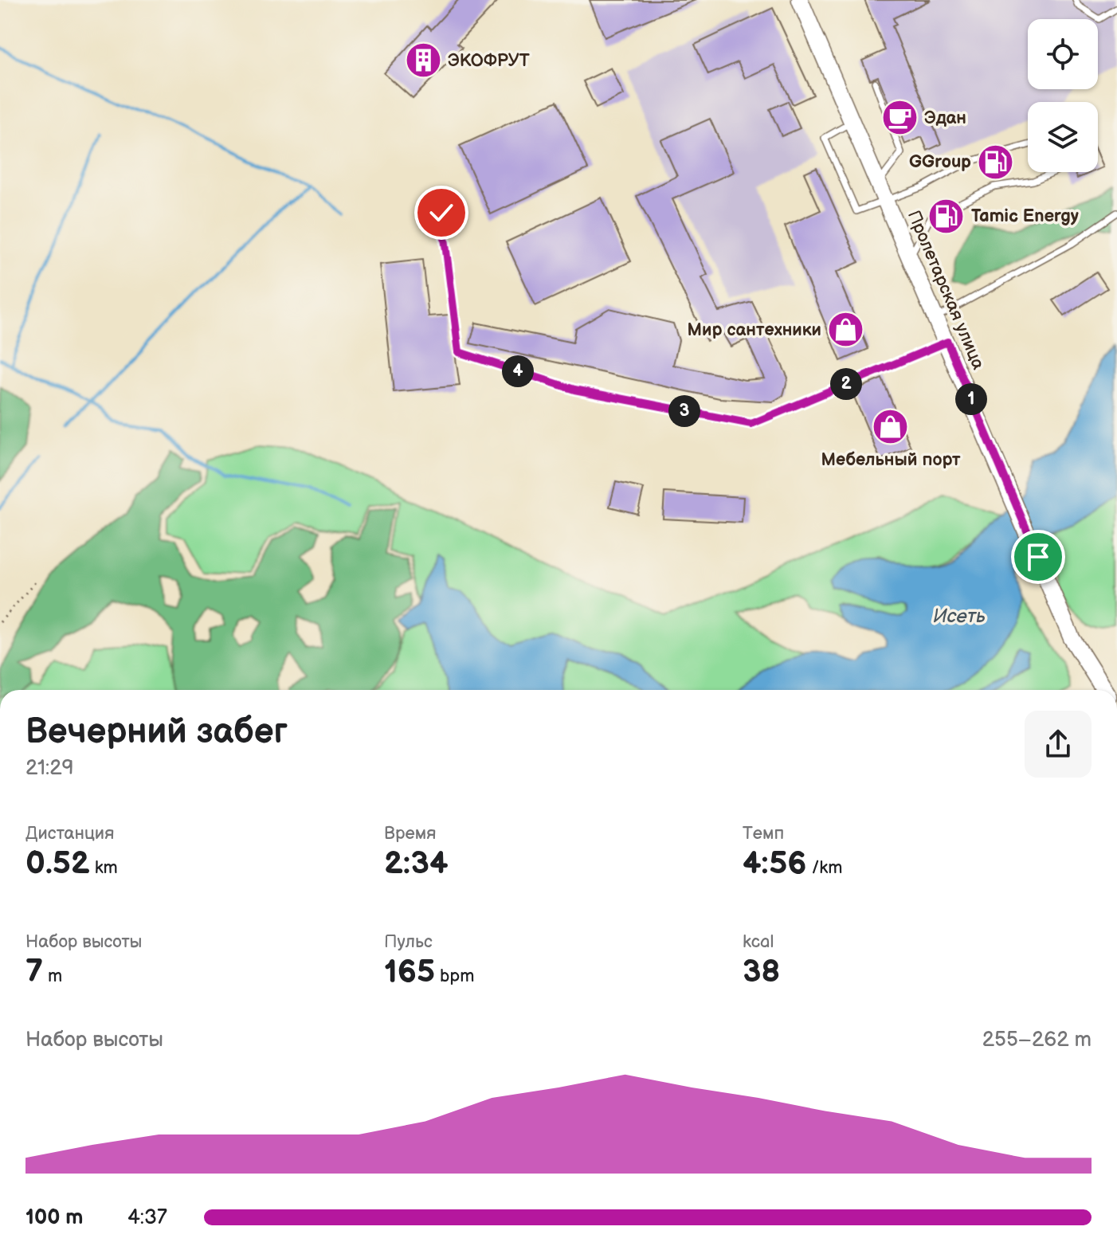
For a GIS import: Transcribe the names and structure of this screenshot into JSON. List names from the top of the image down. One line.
{"streets":{"main road":["Пролетарская улица"]},"water":["Исеть"],"places":{"building":["ЭКОФРУТ"],"cafe":["Эдан"],"fuel station":["GGroup","Tamic Energy"],"shop":["Мир сантехники","Мебельный порт"]},"page":{"pins":["4","2","1","3"],"heading":["Вечерний забег","21:29"],"stats":[["Дистанция","0.52 km"],["Время","2:34"],["Темп","4:56 /km"],["Набор высоты","7 m"],["Пульс","165 bpm"],["kcal","38"]],"chart":["Набор высоты","255–262 m"],"list":[{"name":"100 m","note":"4:37"}]}}
